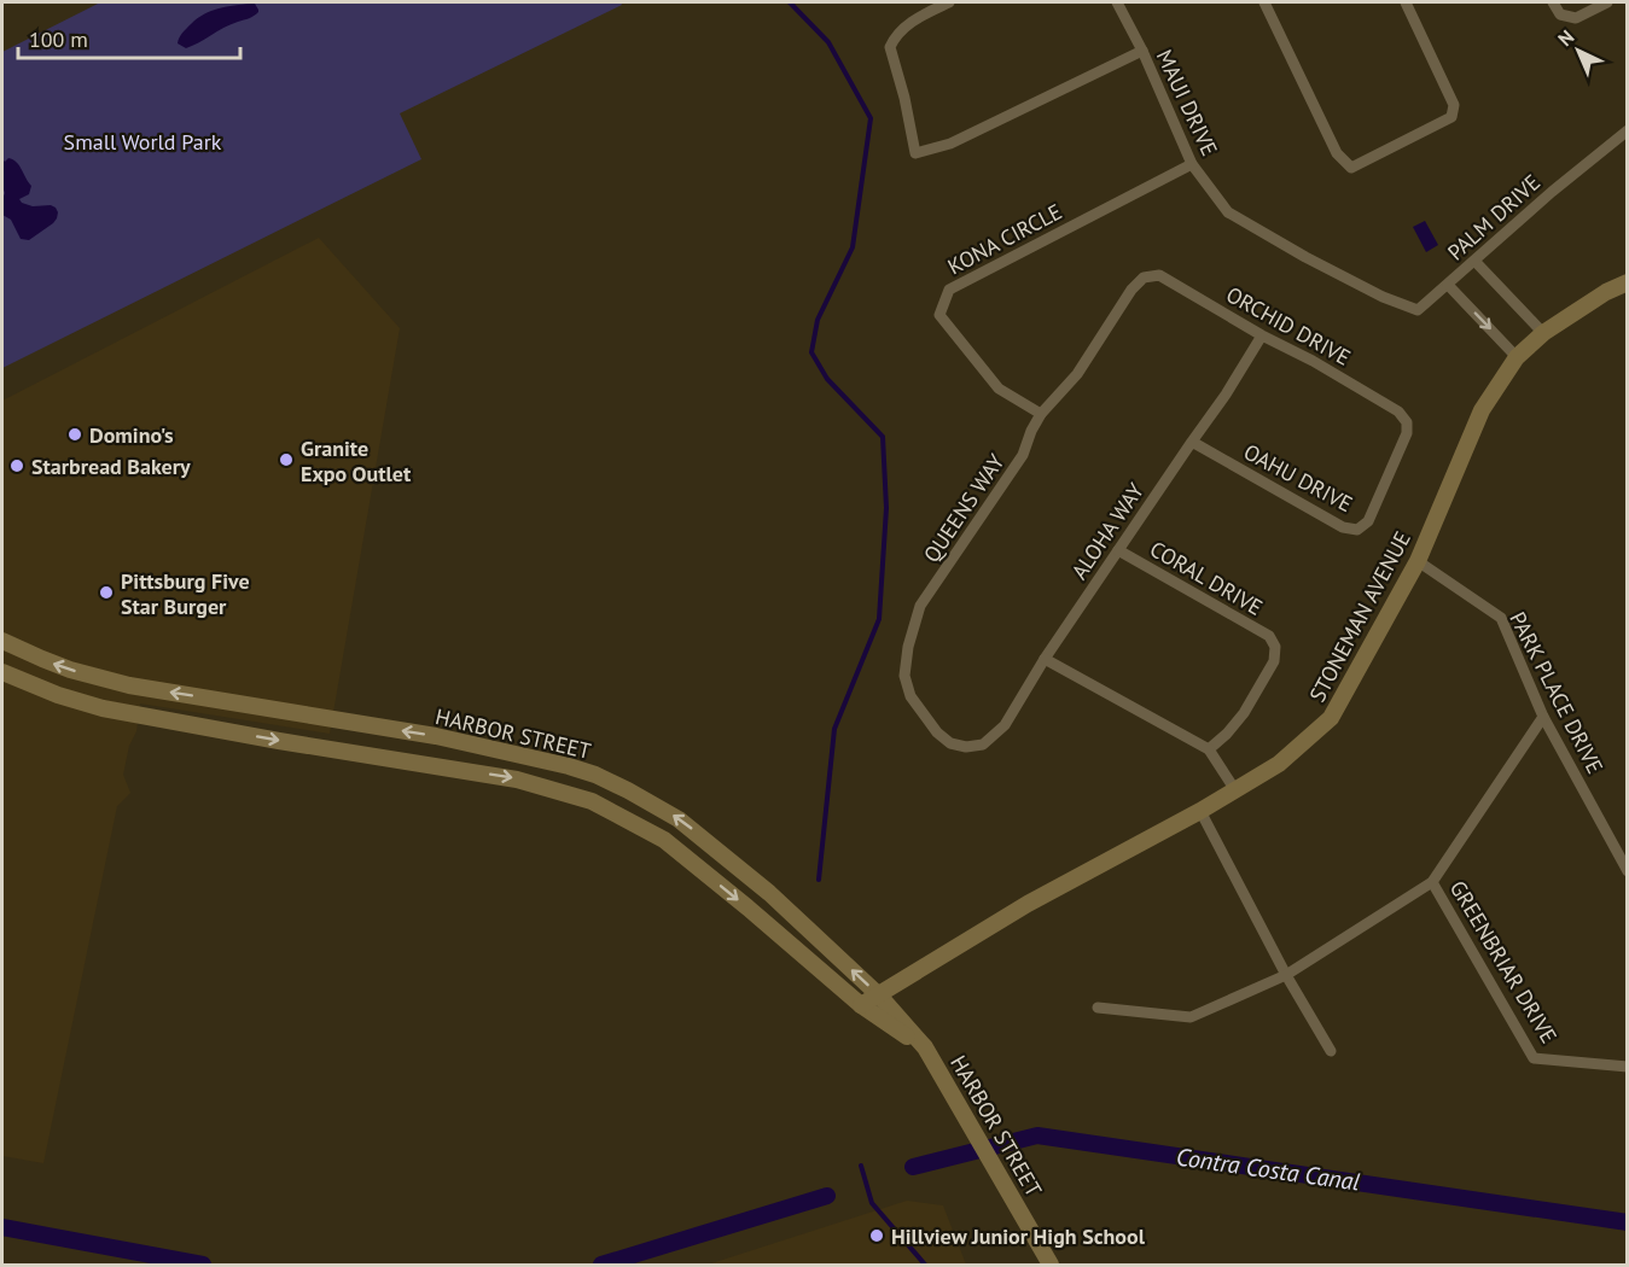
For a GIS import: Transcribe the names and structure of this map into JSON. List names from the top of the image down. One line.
{"streets":{"street":["MAUI DRIVE","PALM DRIVE","KONA CIRCLE","ORCHID DRIVE","OAHU DRIVE","QUEENS WAY","ALOHA WAY","CORAL DRIVE","STONEMAN AVENUE","PARK PLACE DRIVE","HARBOR STREET","GREENBRIAR DRIVE"]},"crossings":[["MAUI DRIVE","PALM DRIVE"],["MAUI DRIVE","KONA CIRCLE"],["KONA CIRCLE","QUEENS WAY"],["ORCHID DRIVE","OAHU DRIVE"],["ORCHID DRIVE","QUEENS WAY"],["ORCHID DRIVE","ALOHA WAY"],["OAHU DRIVE","ALOHA WAY"],["QUEENS WAY","ALOHA WAY"],["ALOHA WAY","CORAL DRIVE"],["STONEMAN AVENUE","PARK PLACE DRIVE"],["STONEMAN AVENUE","HARBOR STREET"]],"water":["Contra Costa Canal"],"parks":["Small World Park"],"places":["Domino's","Granite Expo Outlet","Starbread Bakery","Pittsburg Five Star Burger","Hillview Junior High School"],"scale_bar":"100 m","north":"top left"}
